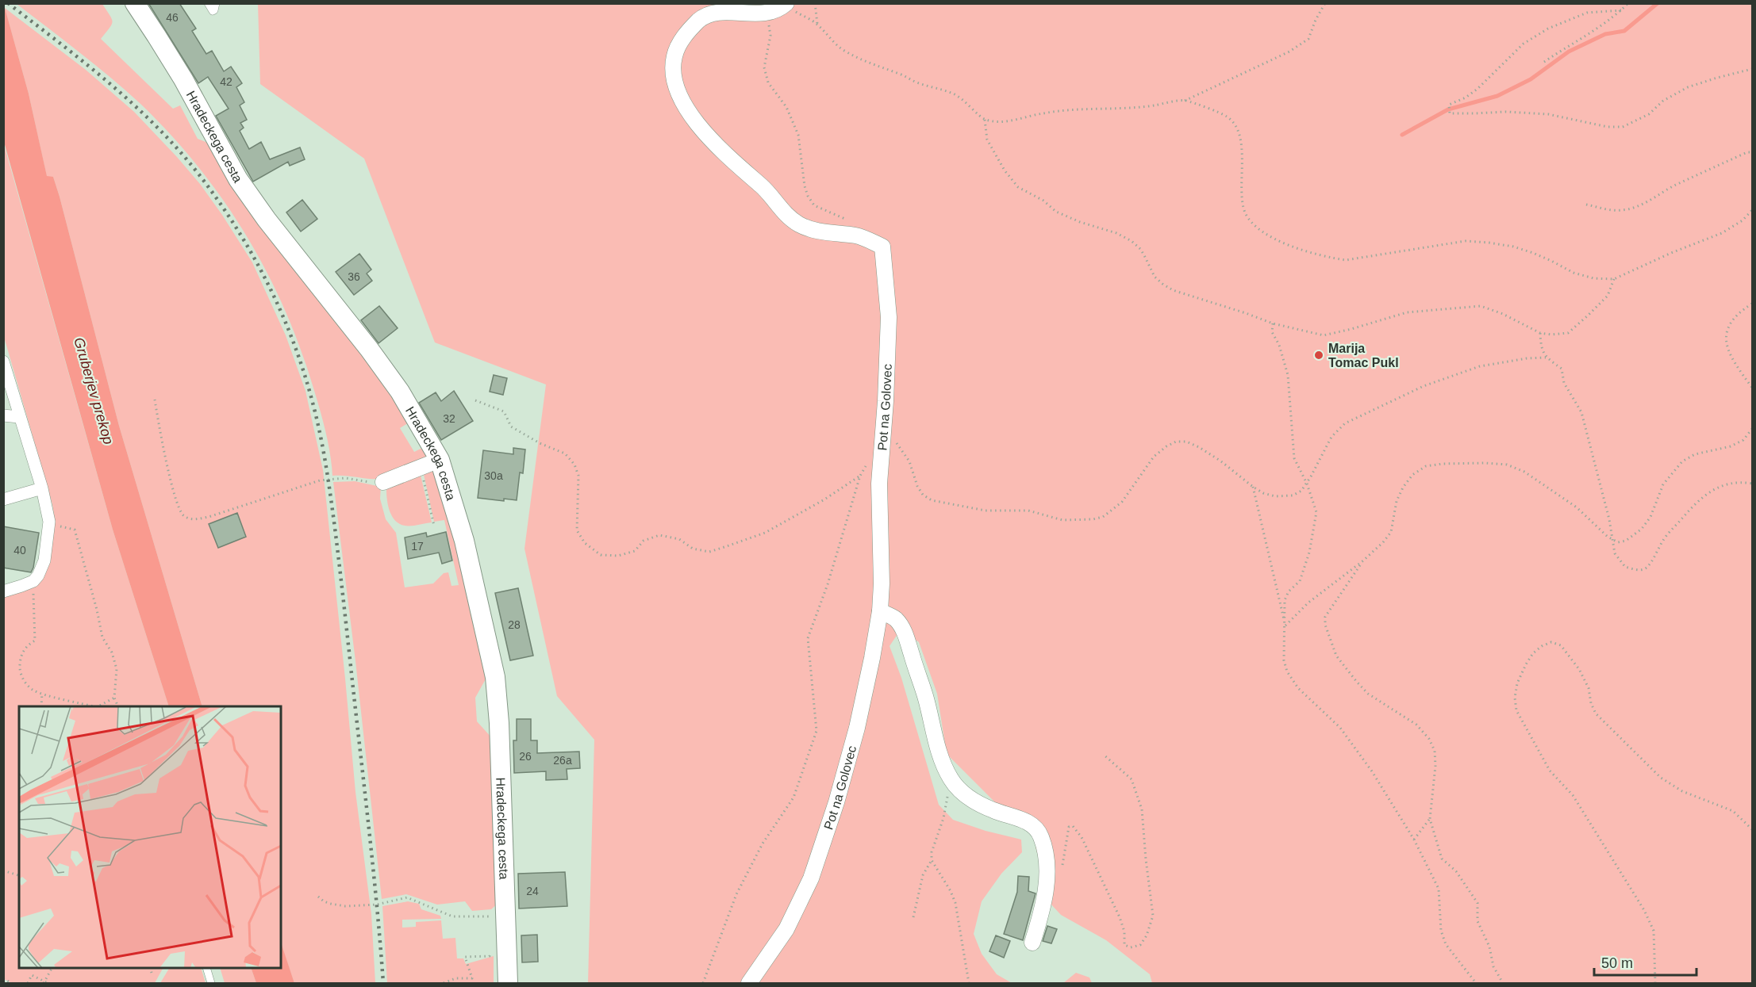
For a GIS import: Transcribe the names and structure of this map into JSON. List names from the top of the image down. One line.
{"streets":{"street":["Hradeckega cesta","Pot na Golovec"]},"water":["Gruberjev prekop"],"places":["Marija Tomac Pukl"],"house_numbers":["46","42","36","32","30a","17","40","28","26","26a","24"],"scale_bar":"50 m"}
